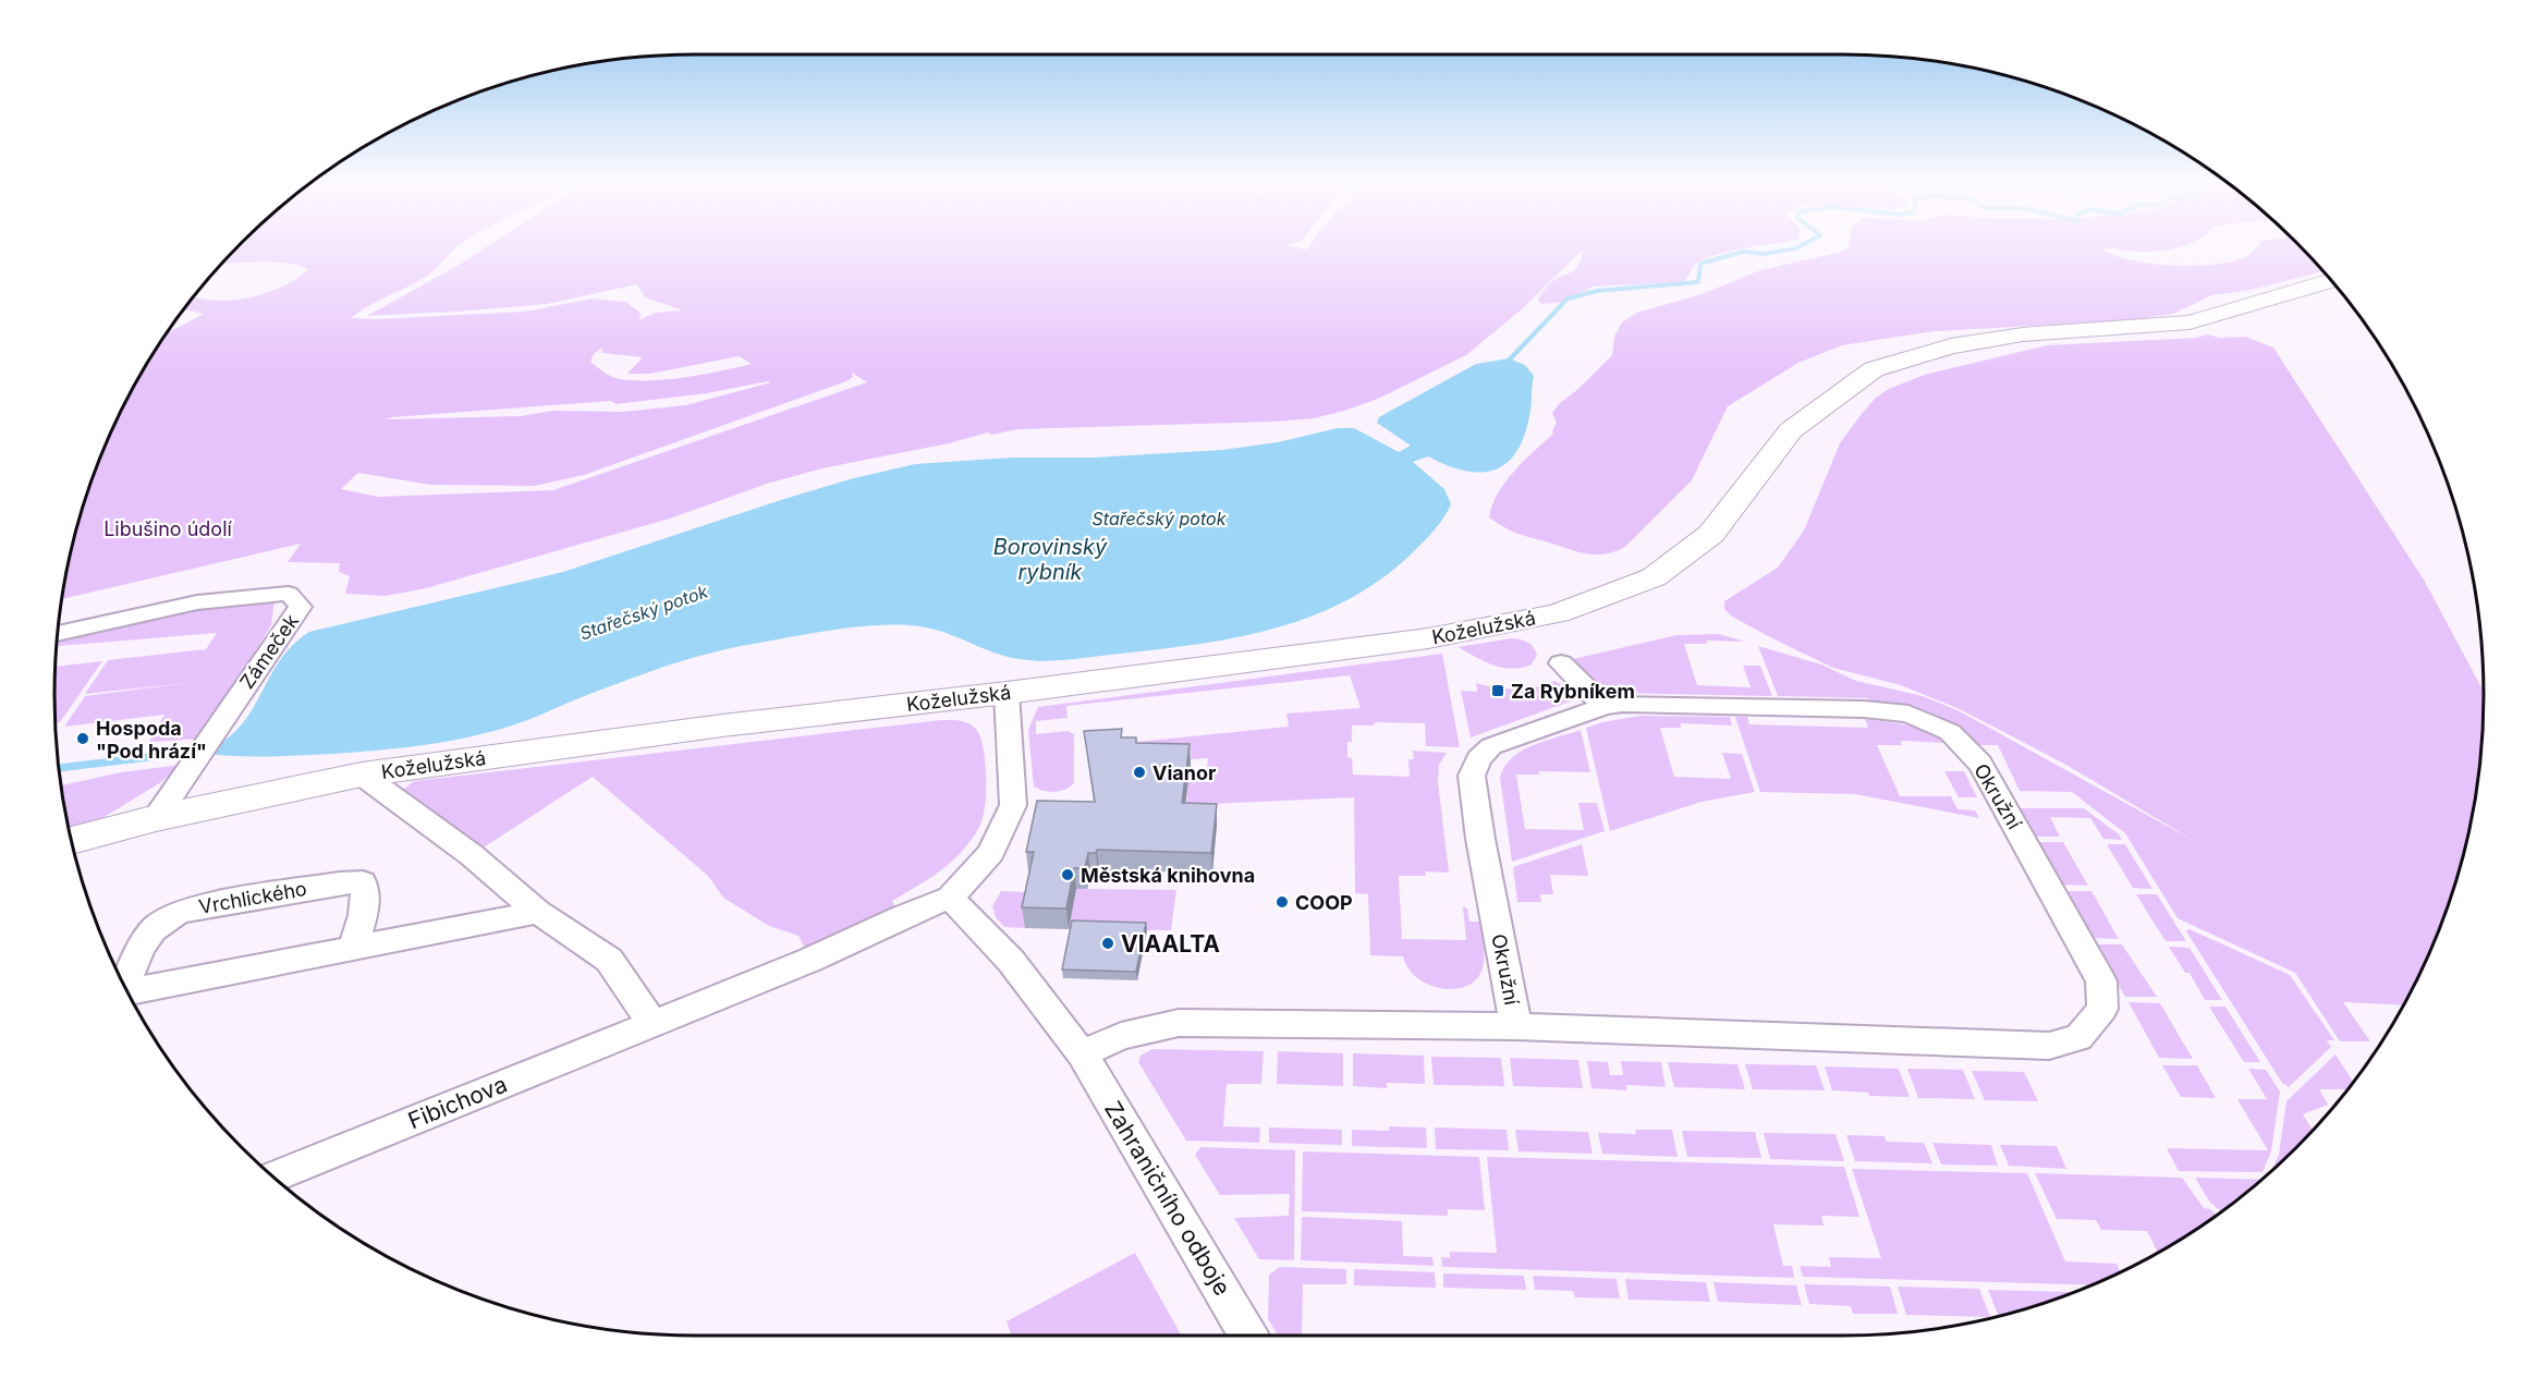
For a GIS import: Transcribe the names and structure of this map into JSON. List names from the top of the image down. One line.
{"streets":{"main road":["Koželužská"],"street":["Zámeček","Okružní","Vrchlického","Fibichova","Zahraničního odboje"]},"crossings":[["Koželužská","Zámeček"],["Okružní","Zahraničního odboje"]],"water":["Stařečský potok","Borovinský rybník"],"parks":["Libušino údolí"],"places":{"transit":["Za Rybníkem"],"other":["Hospoda \"Pod hrází\"","Vianor","Městská knihovna","COOP","VIAALTA"]}}
